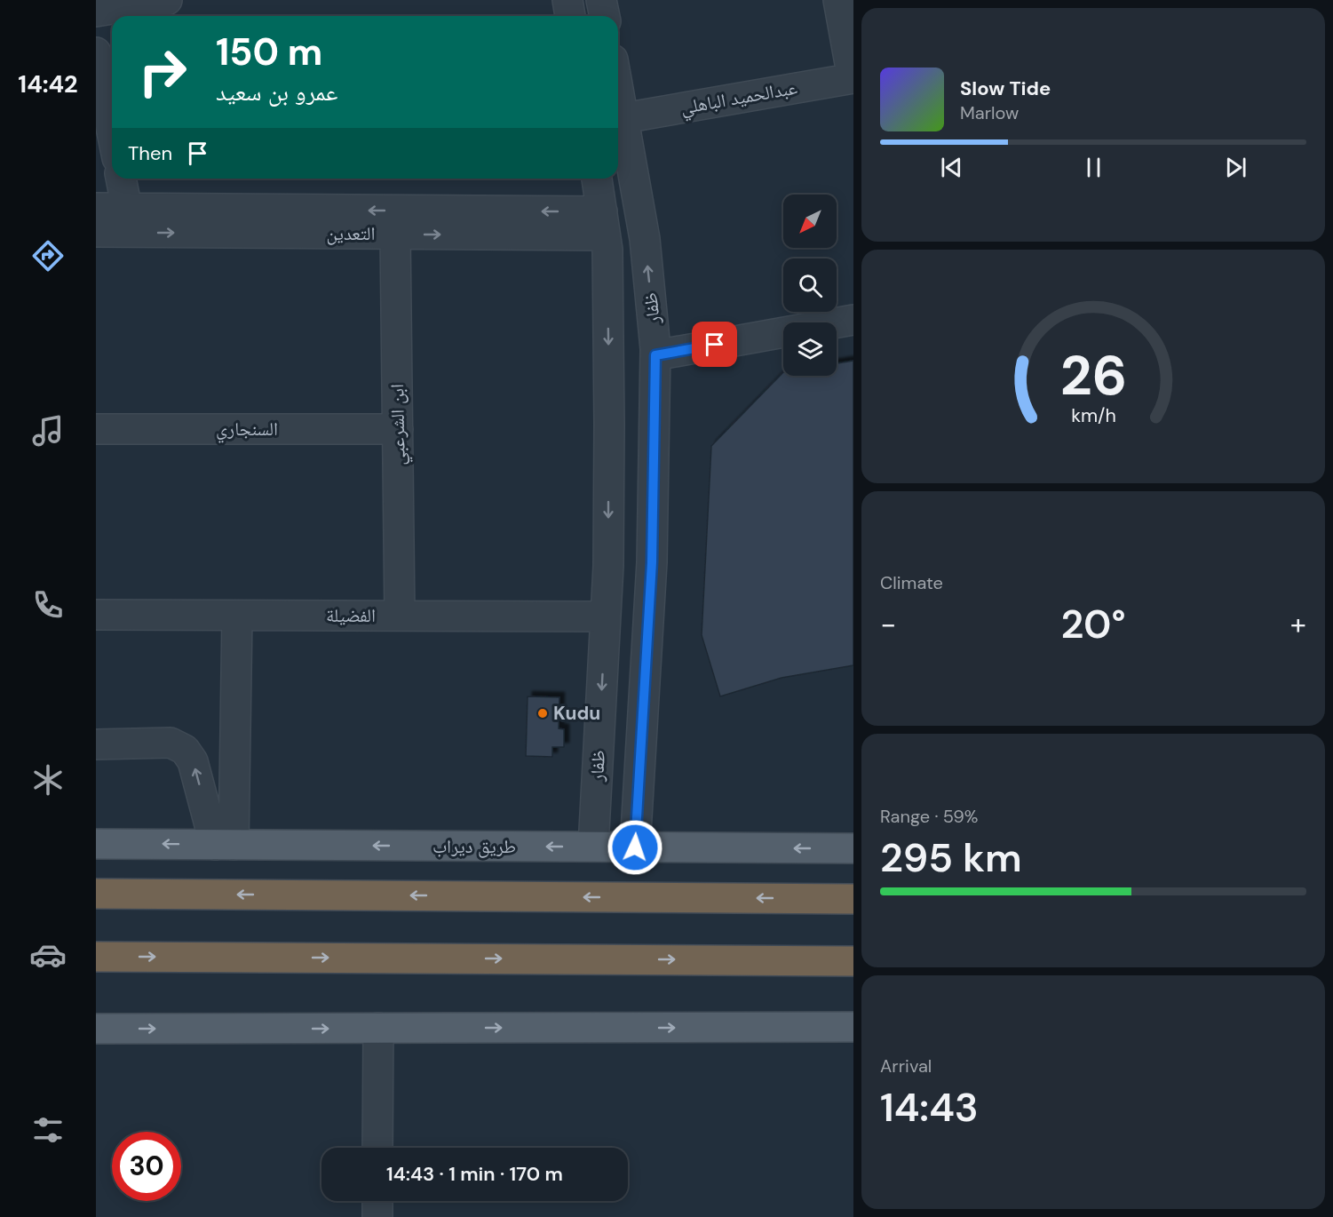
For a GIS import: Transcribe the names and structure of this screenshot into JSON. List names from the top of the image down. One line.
{"streets":{"main road":["طريق ديراب"],"street":["عبدالحميد الباهلي","التعدين","ظفار","ابن الشرعبي","السنجاري","الفضيلة"]},"crossings":[["عبدالحميد الباهلي","ظفار"],["التعدين","ظفار"],["التعدين","ابن الشرعبي"],["ظفار","الفضيلة"],["ظفار","طريق ديراب"],["ابن الشرعبي","السنجاري"],["ابن الشرعبي","الفضيلة"]],"places":["Kudu"],"north":"bottom left","page":{"tabs":"14:42","turn":["150 m","عمرو بن سعيد"],"song":["Slow Tide","Marlow"],"then":"Then","tile":["Climate",["Range · 59%","295 km"],["Arrival","14:43"]],"heat":["−","20°","+"],"limit":"30","trip":"14:43 · 1 min · 170 m","gauge":["26","km/h"]}}
